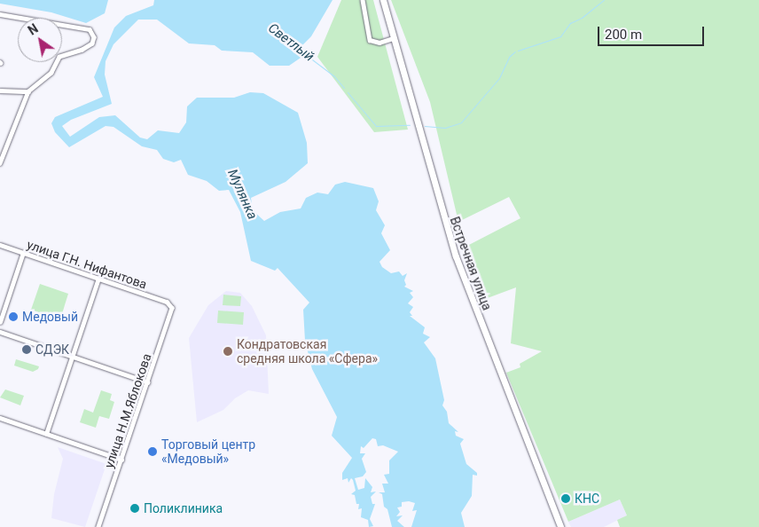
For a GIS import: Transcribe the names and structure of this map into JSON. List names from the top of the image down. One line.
{"streets":{"main road":["Встречная улица"],"street":["улица Г.Н. Нифантова","улица Н.М.Яблокова"]},"crossings":[["улица Г.Н. Нифантова","улица Н.М.Яблокова"]],"water":["Светлый","Мулянка"],"places":["Медовый","СДЭК","Кондратовская средняя школа «Сфера»","Торговый центр «Медовый»","КНС","Поликлиника"],"scale_bar":"200 m","north":"top left"}
